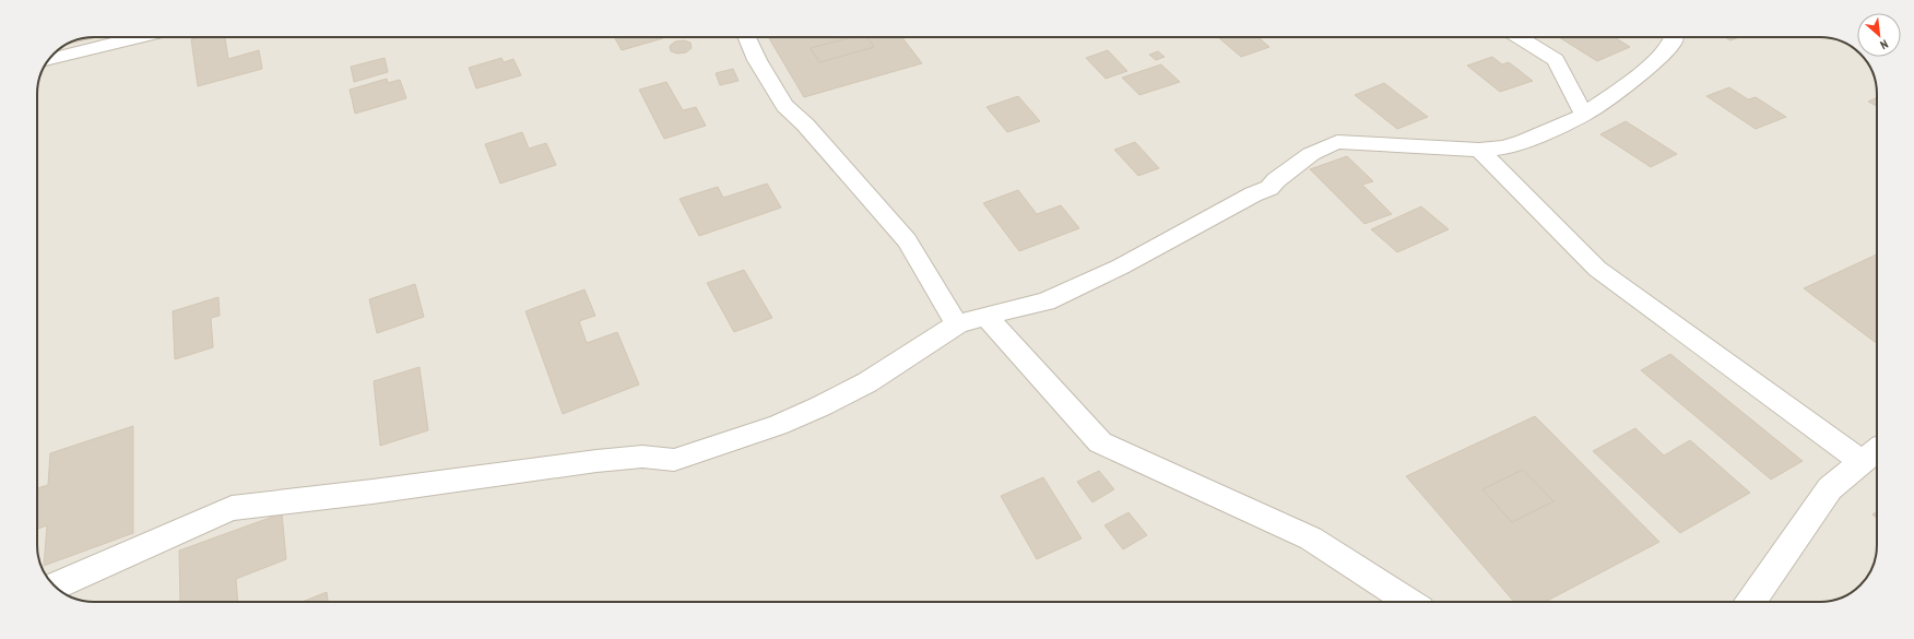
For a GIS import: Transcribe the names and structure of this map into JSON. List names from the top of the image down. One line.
{"north":"bottom right"}
